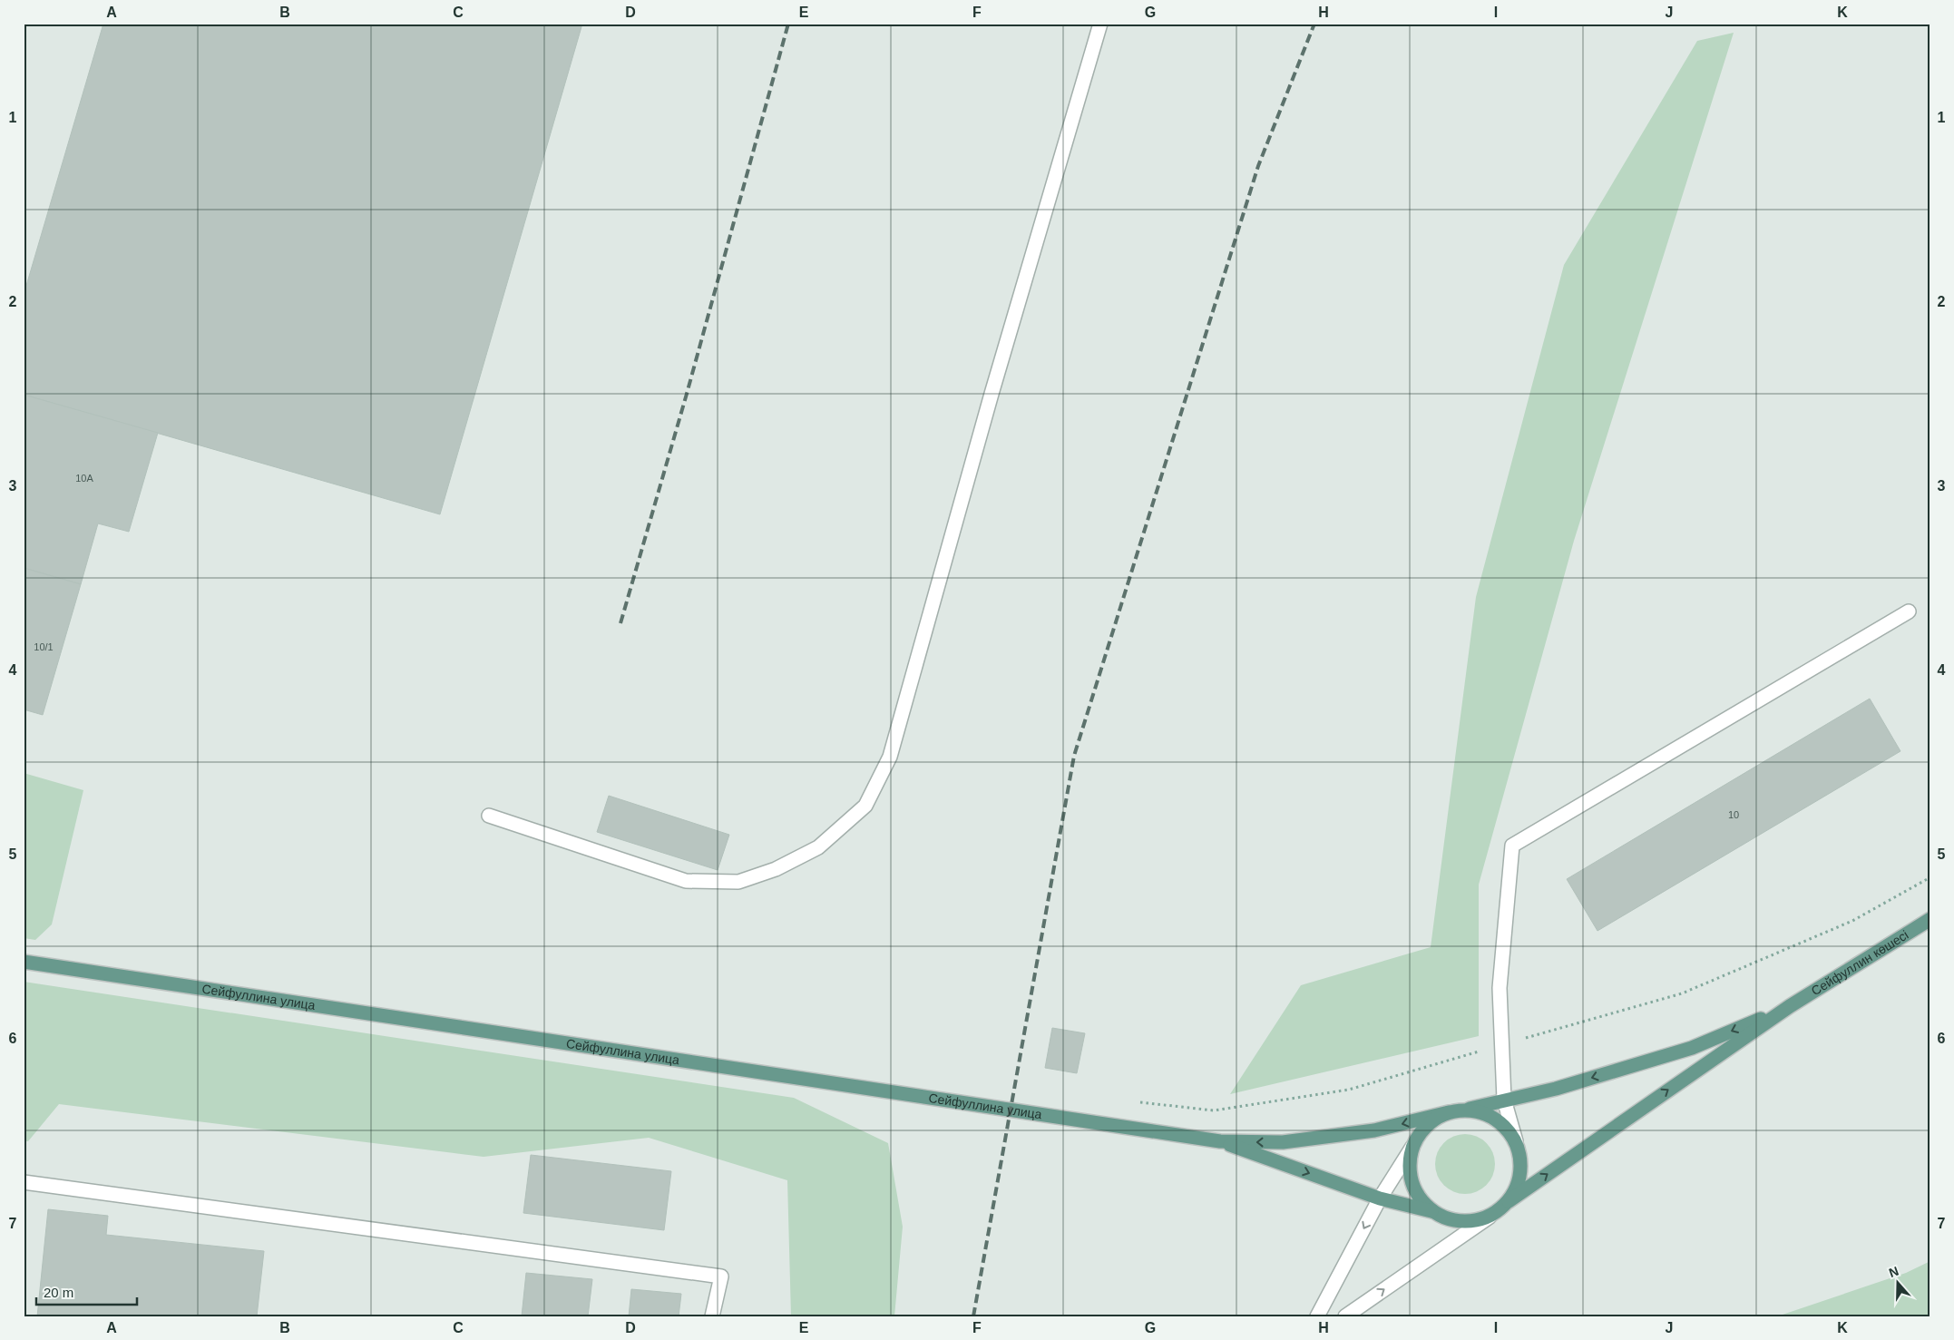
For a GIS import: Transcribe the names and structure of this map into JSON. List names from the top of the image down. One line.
{"streets":{"main road":["Сейфуллин көшесі","Сейфуллина улица"]},"house_numbers":["10А","10/1","10"],"scale_bar":"20 m","north":"top","grid":{"columns":["A","B","C","D","E","F","G","H","I","J","K"],"rows":["1","2","3","4","5","6","7"]}}
